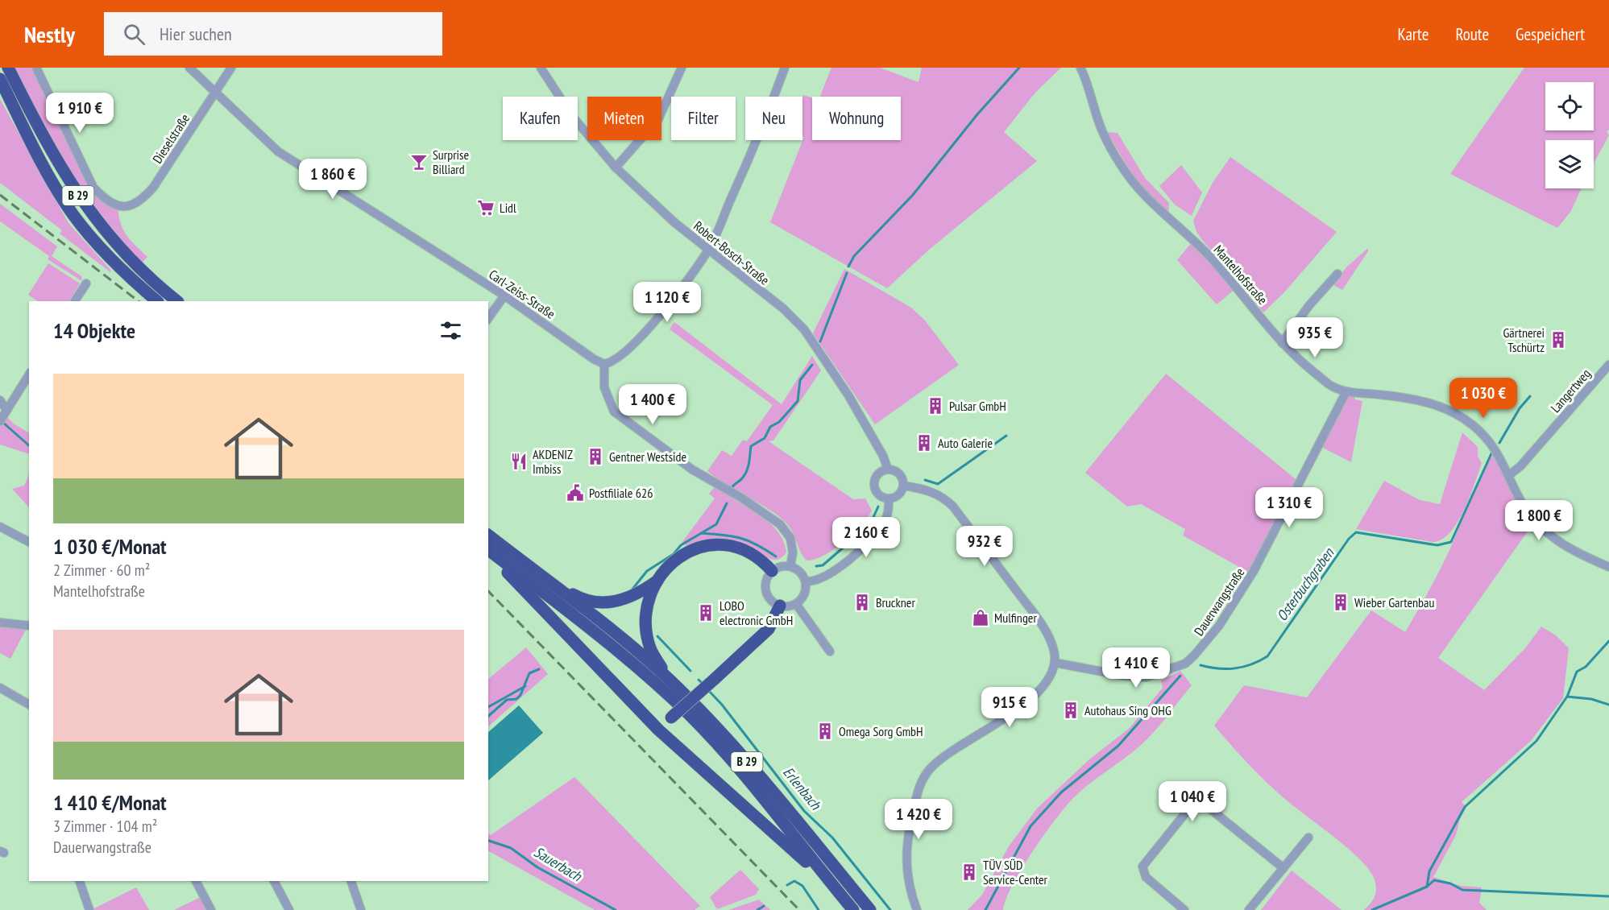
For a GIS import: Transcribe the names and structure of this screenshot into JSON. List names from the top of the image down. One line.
{"streets":{"highway":["B 29"],"street":["Dieselstraße","Robert-Bosch-Straße","Mantelhofstraße","Carl-Zeiss-Straße","Langertweg","Dauerwangstraße"]},"crossings":[["Dieselstraße","Carl-Zeiss-Straße"],["Mantelhofstraße","Langertweg"],["Mantelhofstraße","Dauerwangstraße"]],"water":["Osterbuchgraben","Erlenbach","Sauerbach"],"places":{"bar":["Surprise Billiard"],"supermarket":["Lidl"],"building":["Gärtnerei Tschürtz","Pulsar GmbH","Auto Galerie","Gentner Westside","Bruckner","Wieber Gartenbau","LOBO electronic GmbH","Autohaus Sing OHG","Omega Sorg GmbH","TÜV SÜD Service-Center"],"restaurant":["AKDENIZ Imbiss"],"public building":["Postfiliale 626"],"shop":["Mulfinger"]},"page":{"header":"Nestly","search":"Hier suchen","nav":["Karte","Route","Gespeichert"],"price":["1 910 €","1 860 €","1 120 €","935 €","1 030 €","1 400 €","1 310 €","1 800 €","2 160 €","932 €","1 410 €","915 €","1 040 €","1 420 €"],"chip":["Kaufen","Mieten","Filter","Neu","Wohnung"],"heading":"14 Objekte","list":[{"name":"1 030 €/Monat","note":"2 Zimmer · 60 m² · Mantelhofstraße"},{"name":"1 410 €/Monat","note":"3 Zimmer · 104 m² · Dauerwangstraße"}]}}
